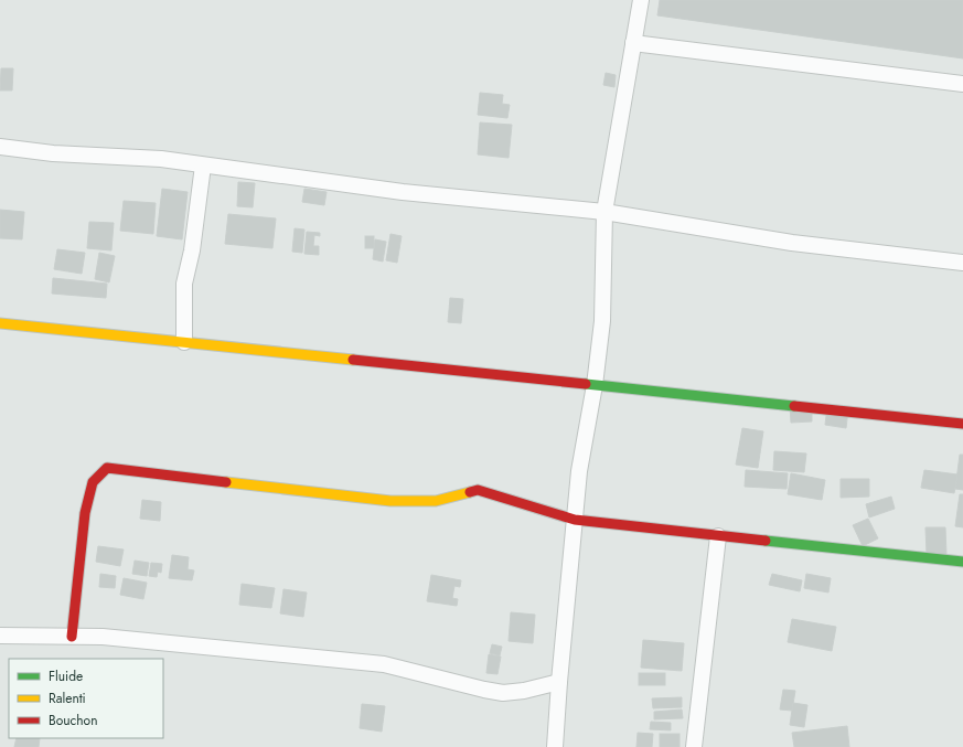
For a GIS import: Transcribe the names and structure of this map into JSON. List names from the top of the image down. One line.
{"legend":["Fluide","Ralenti","Bouchon"]}
